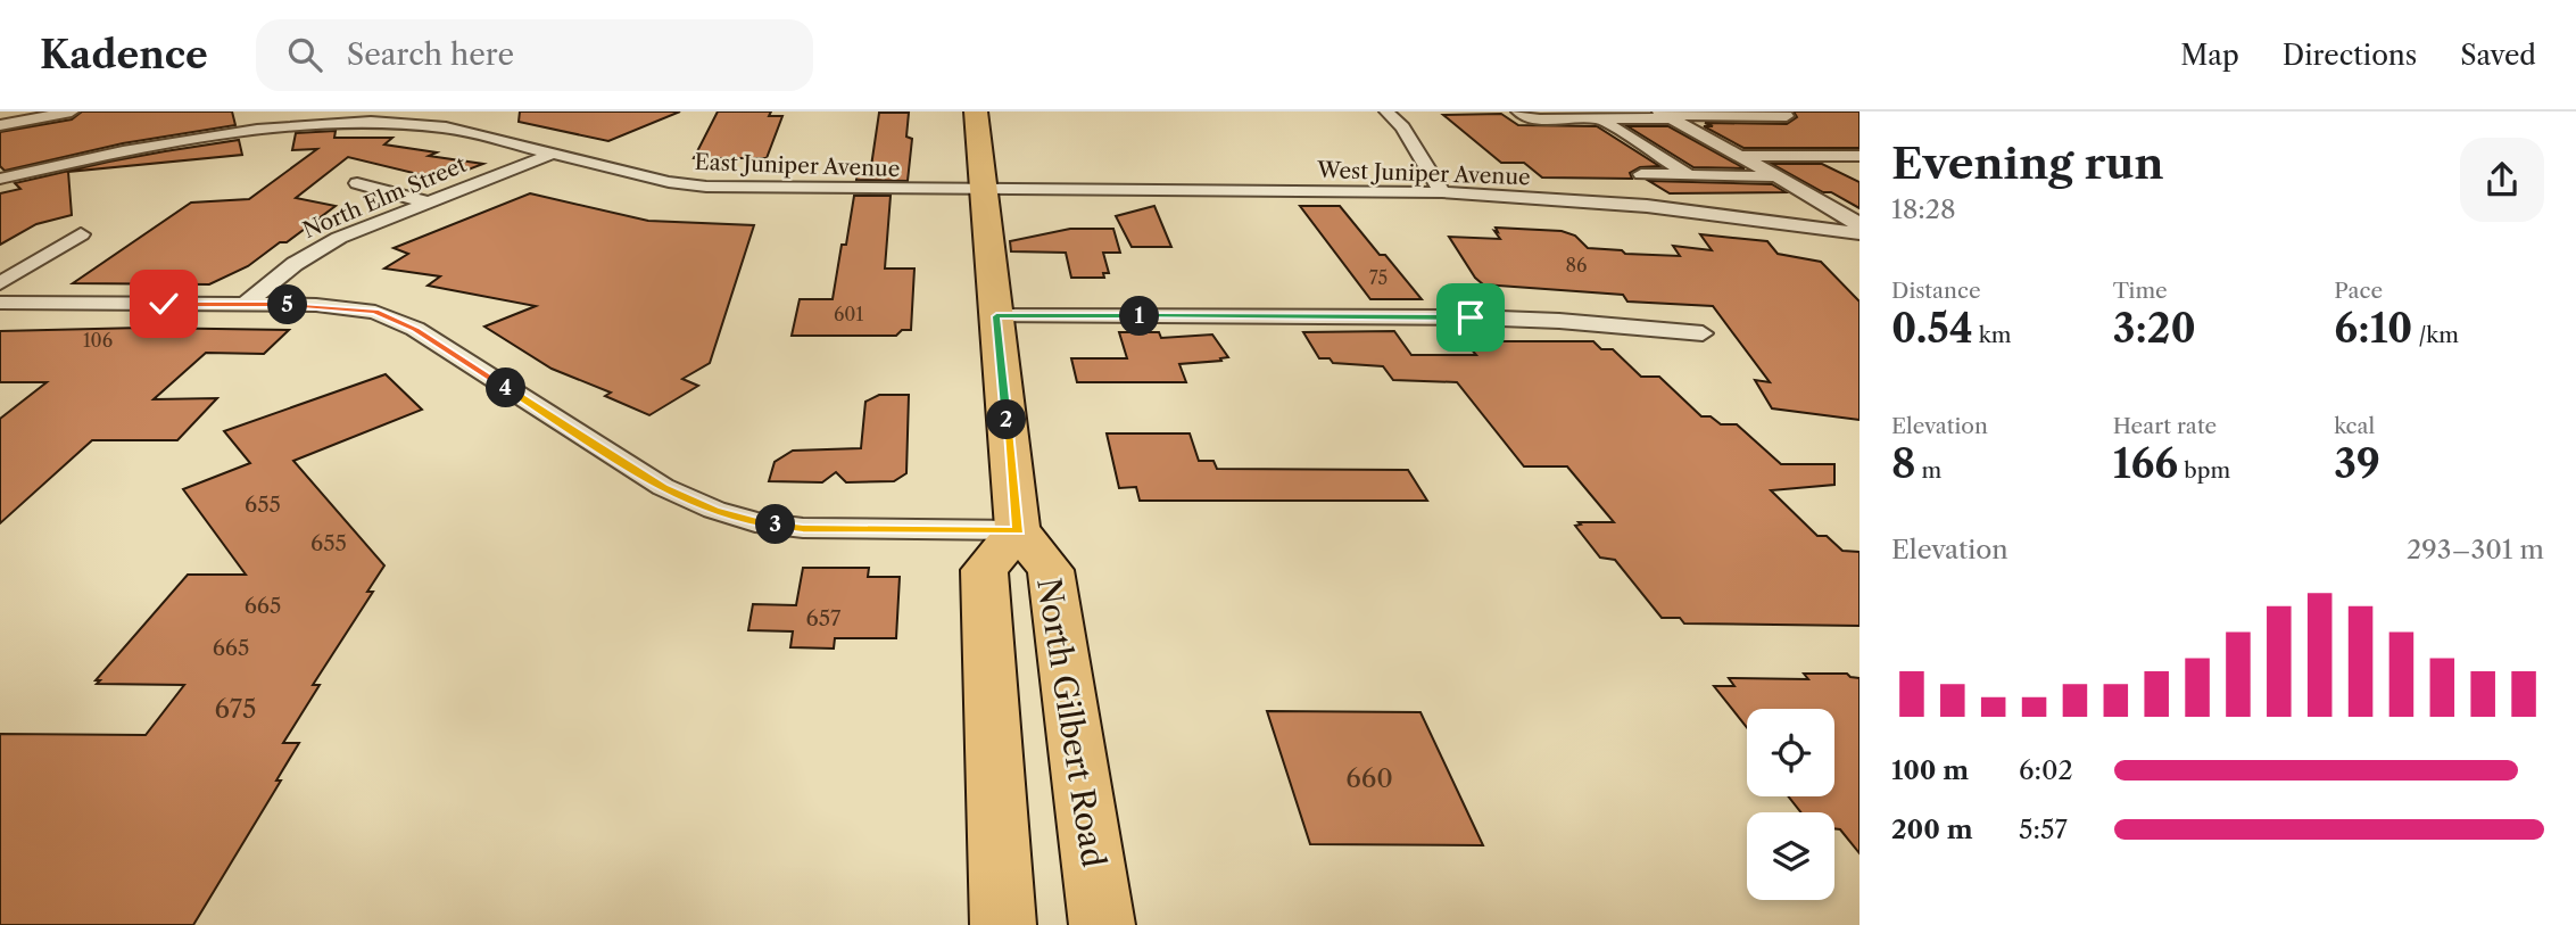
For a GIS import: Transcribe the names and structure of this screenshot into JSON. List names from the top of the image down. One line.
{"streets":{"main road":["North Gilbert Road"],"street":["East Juniper Avenue","West Juniper Avenue","North Elm Street"]},"crossings":[["East Juniper Avenue","West Juniper Avenue"],["East Juniper Avenue","North Elm Street"]],"house_numbers":["86","75","601","106","655","655","665","657","665","675","660"],"page":{"header":"Kadence","search":"Search here","nav":["Map","Directions","Saved"],"heading":["Evening run","18:28"],"stats":[["Distance","0.54 km"],["Time","3:20"],["Pace","6:10 /km"],["Elevation","8 m"],["Heart rate","166 bpm"],["kcal","39"]],"pins":["5","1","4","2","3"],"chart":["Elevation","293–301 m"],"list":[{"name":"100 m","note":"6:02"},{"name":"200 m","note":"5:57"}]}}
